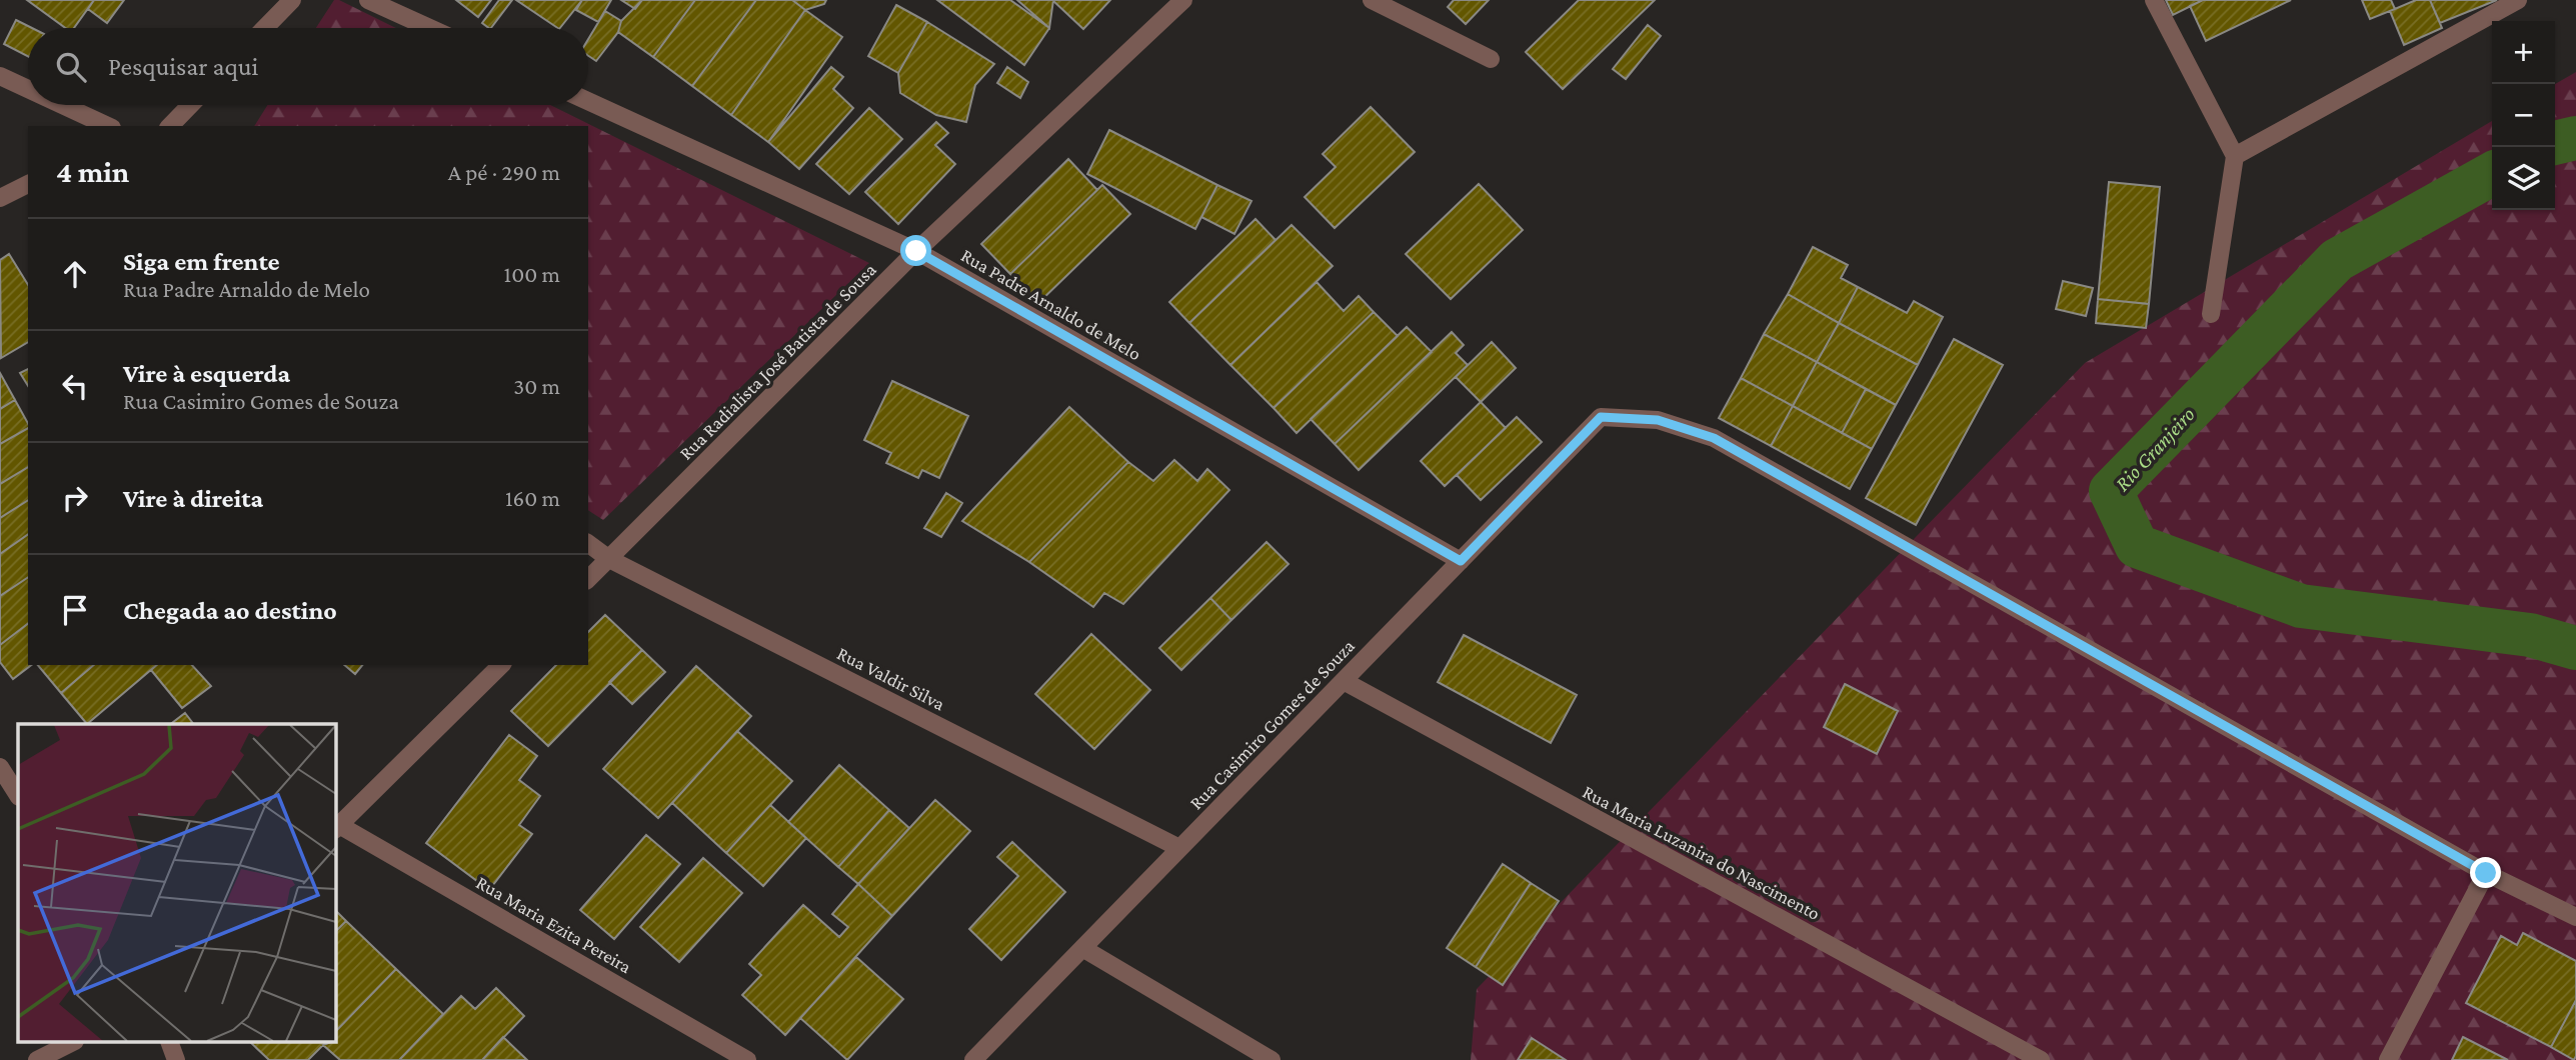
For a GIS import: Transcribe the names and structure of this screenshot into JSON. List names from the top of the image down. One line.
{"streets":{"street":["Rua Padre Arnaldo de Melo","Rua Radialista José Batista de Sousa","Rua Valdir Silva","Rua Casimiro Gomes de Souza","Rua Maria Luzanira do Nascimento","Rua Maria Ezita Pereira"]},"crossings":[["Rua Padre Arnaldo de Melo","Rua Radialista José Batista de Sousa"],["Rua Padre Arnaldo de Melo","Rua Casimiro Gomes de Souza"],["Rua Radialista José Batista de Sousa","Rua Valdir Silva"],["Rua Valdir Silva","Rua Casimiro Gomes de Souza"],["Rua Casimiro Gomes de Souza","Rua Maria Luzanira do Nascimento"]],"water":["Rio Granjeiro"],"page":{"map_buttons":["+","−"],"search":"Pesquisar aqui","heading":["4 min","A pé · 290 m"],"list":[["Siga em frente","Rua Padre Arnaldo de Melo","100 m"],["Vire à esquerda","Rua Casimiro Gomes de Souza","30 m"],["Vire à direita","160 m"],"Chegada ao destino"]}}
